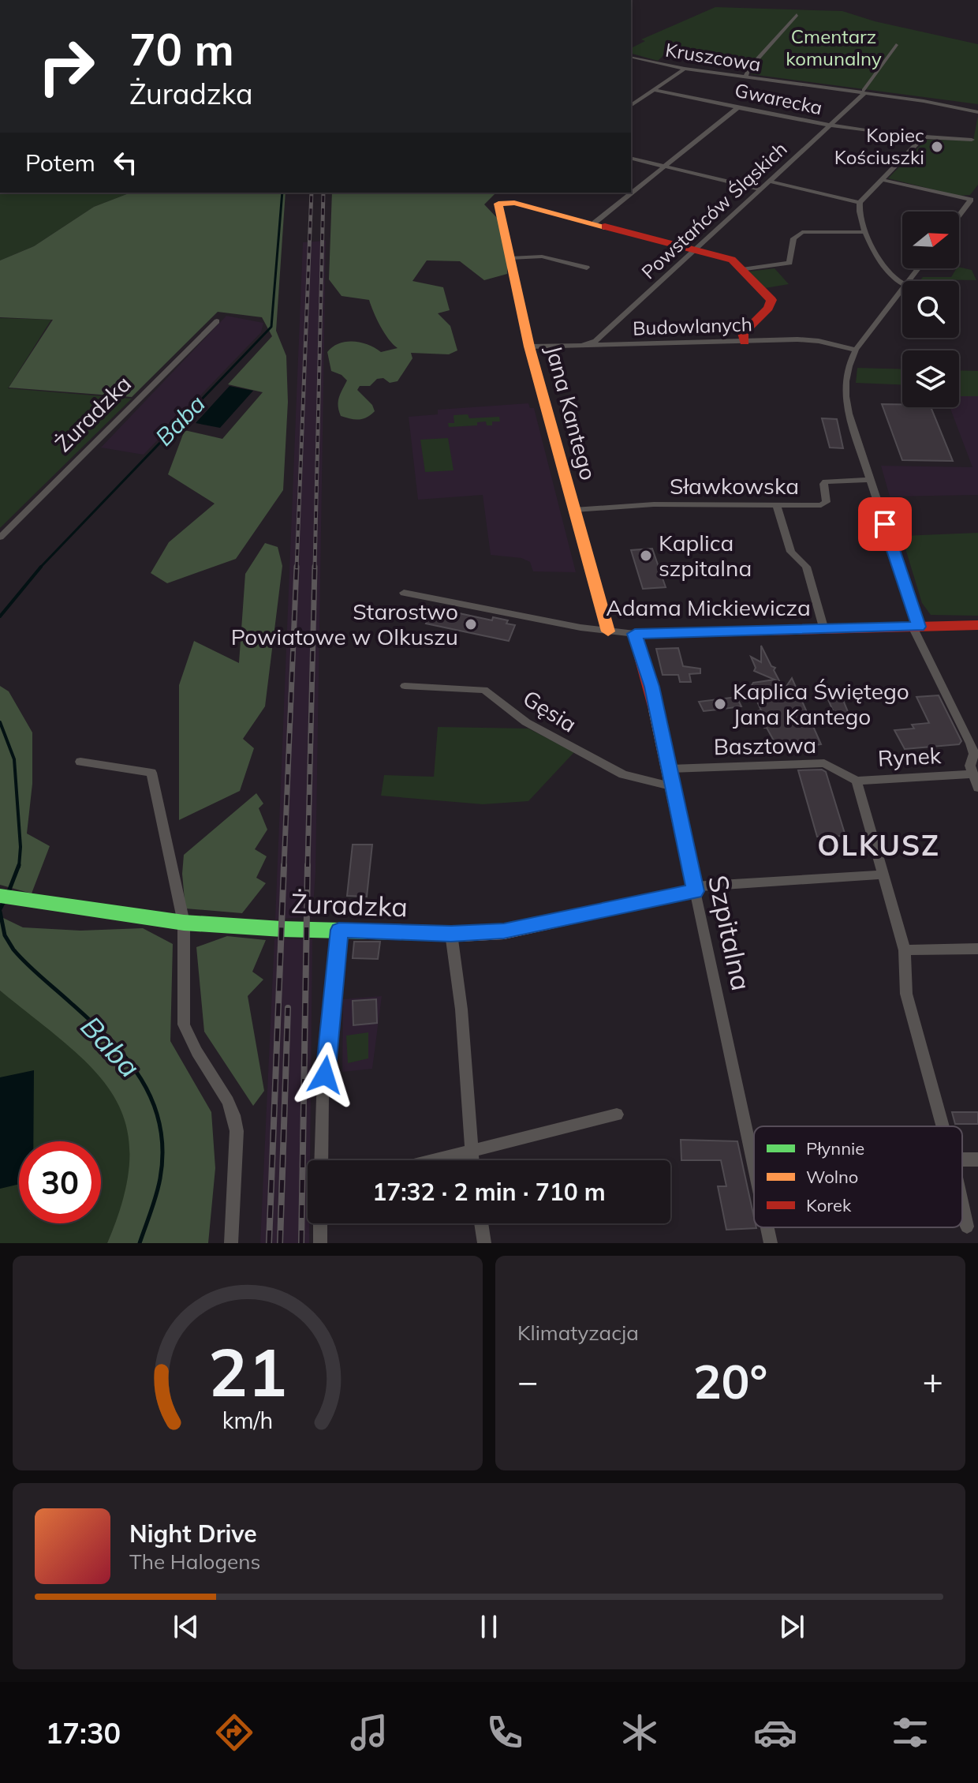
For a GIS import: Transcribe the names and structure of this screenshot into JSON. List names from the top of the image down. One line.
{"streets":{"street":["Kruszcowa","Gwarecka","Powstańców Śląskich","Budowlanych","Jana Kantego","Żuradzka","Sławkowska","Adama Mickiewicza","Gęsia","Basztowa","Rynek","Szpitalna"]},"crossings":[["Kruszcowa","Powstańców Śląskich"],["Gwarecka","Powstańców Śląskich"],["Powstańców Śląskich","Budowlanych"],["Budowlanych","Jana Kantego"],["Jana Kantego","Sławkowska"],["Jana Kantego","Adama Mickiewicza"],["Żuradzka","Rynek"],["Żuradzka","Szpitalna"],["Adama Mickiewicza","Szpitalna"],["Gęsia","Szpitalna"],["Basztowa","Rynek"],["Basztowa","Szpitalna"]],"districts":["OLKUSZ"],"water":["Baba"],"parks":["Cmentarz komunalny"],"places":["Kopiec Kościuszki","Kaplica szpitalna","Starostwo Powiatowe w Olkuszu","Kaplica Świętego Jana Kantego"],"legend":["Płynnie","Wolno","Korek"],"north":"right","page":{"turn":["70 m","Żuradzka"],"then":"Potem","limit":"30","trip":"17:32 · 2 min · 710 m","tile":"Klimatyzacja","heat":["−","20°","+"],"song":["Night Drive","The Halogens"],"tabs":"17:30","gauge":["21","km/h"]}}
